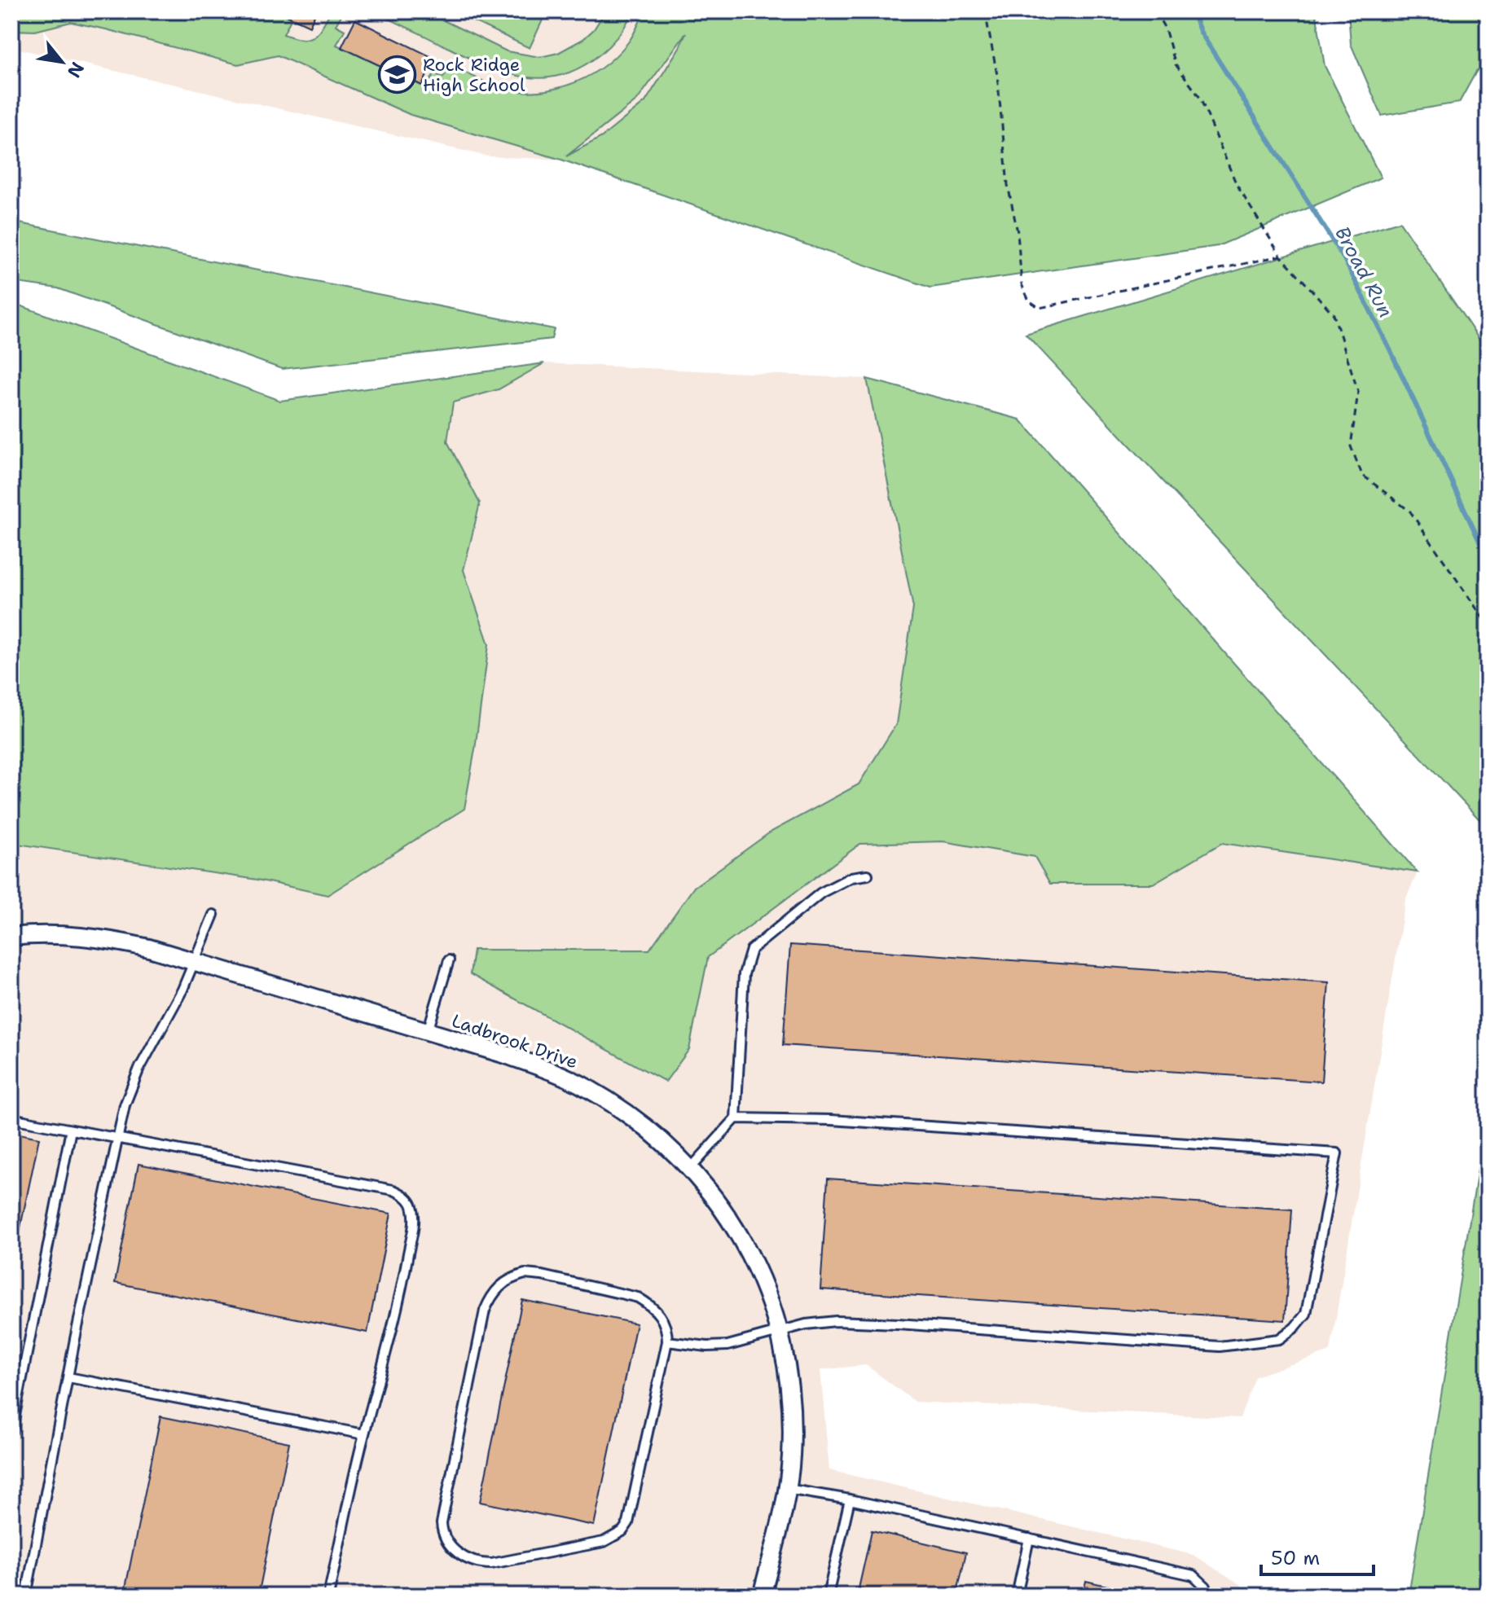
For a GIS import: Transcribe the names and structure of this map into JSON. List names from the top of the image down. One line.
{"streets":{"street":["Ladbrook Drive"]},"water":["Broad Run"],"places":{"school or university":["Rock Ridge High School"]},"scale_bar":"50 m","north":"bottom right"}
